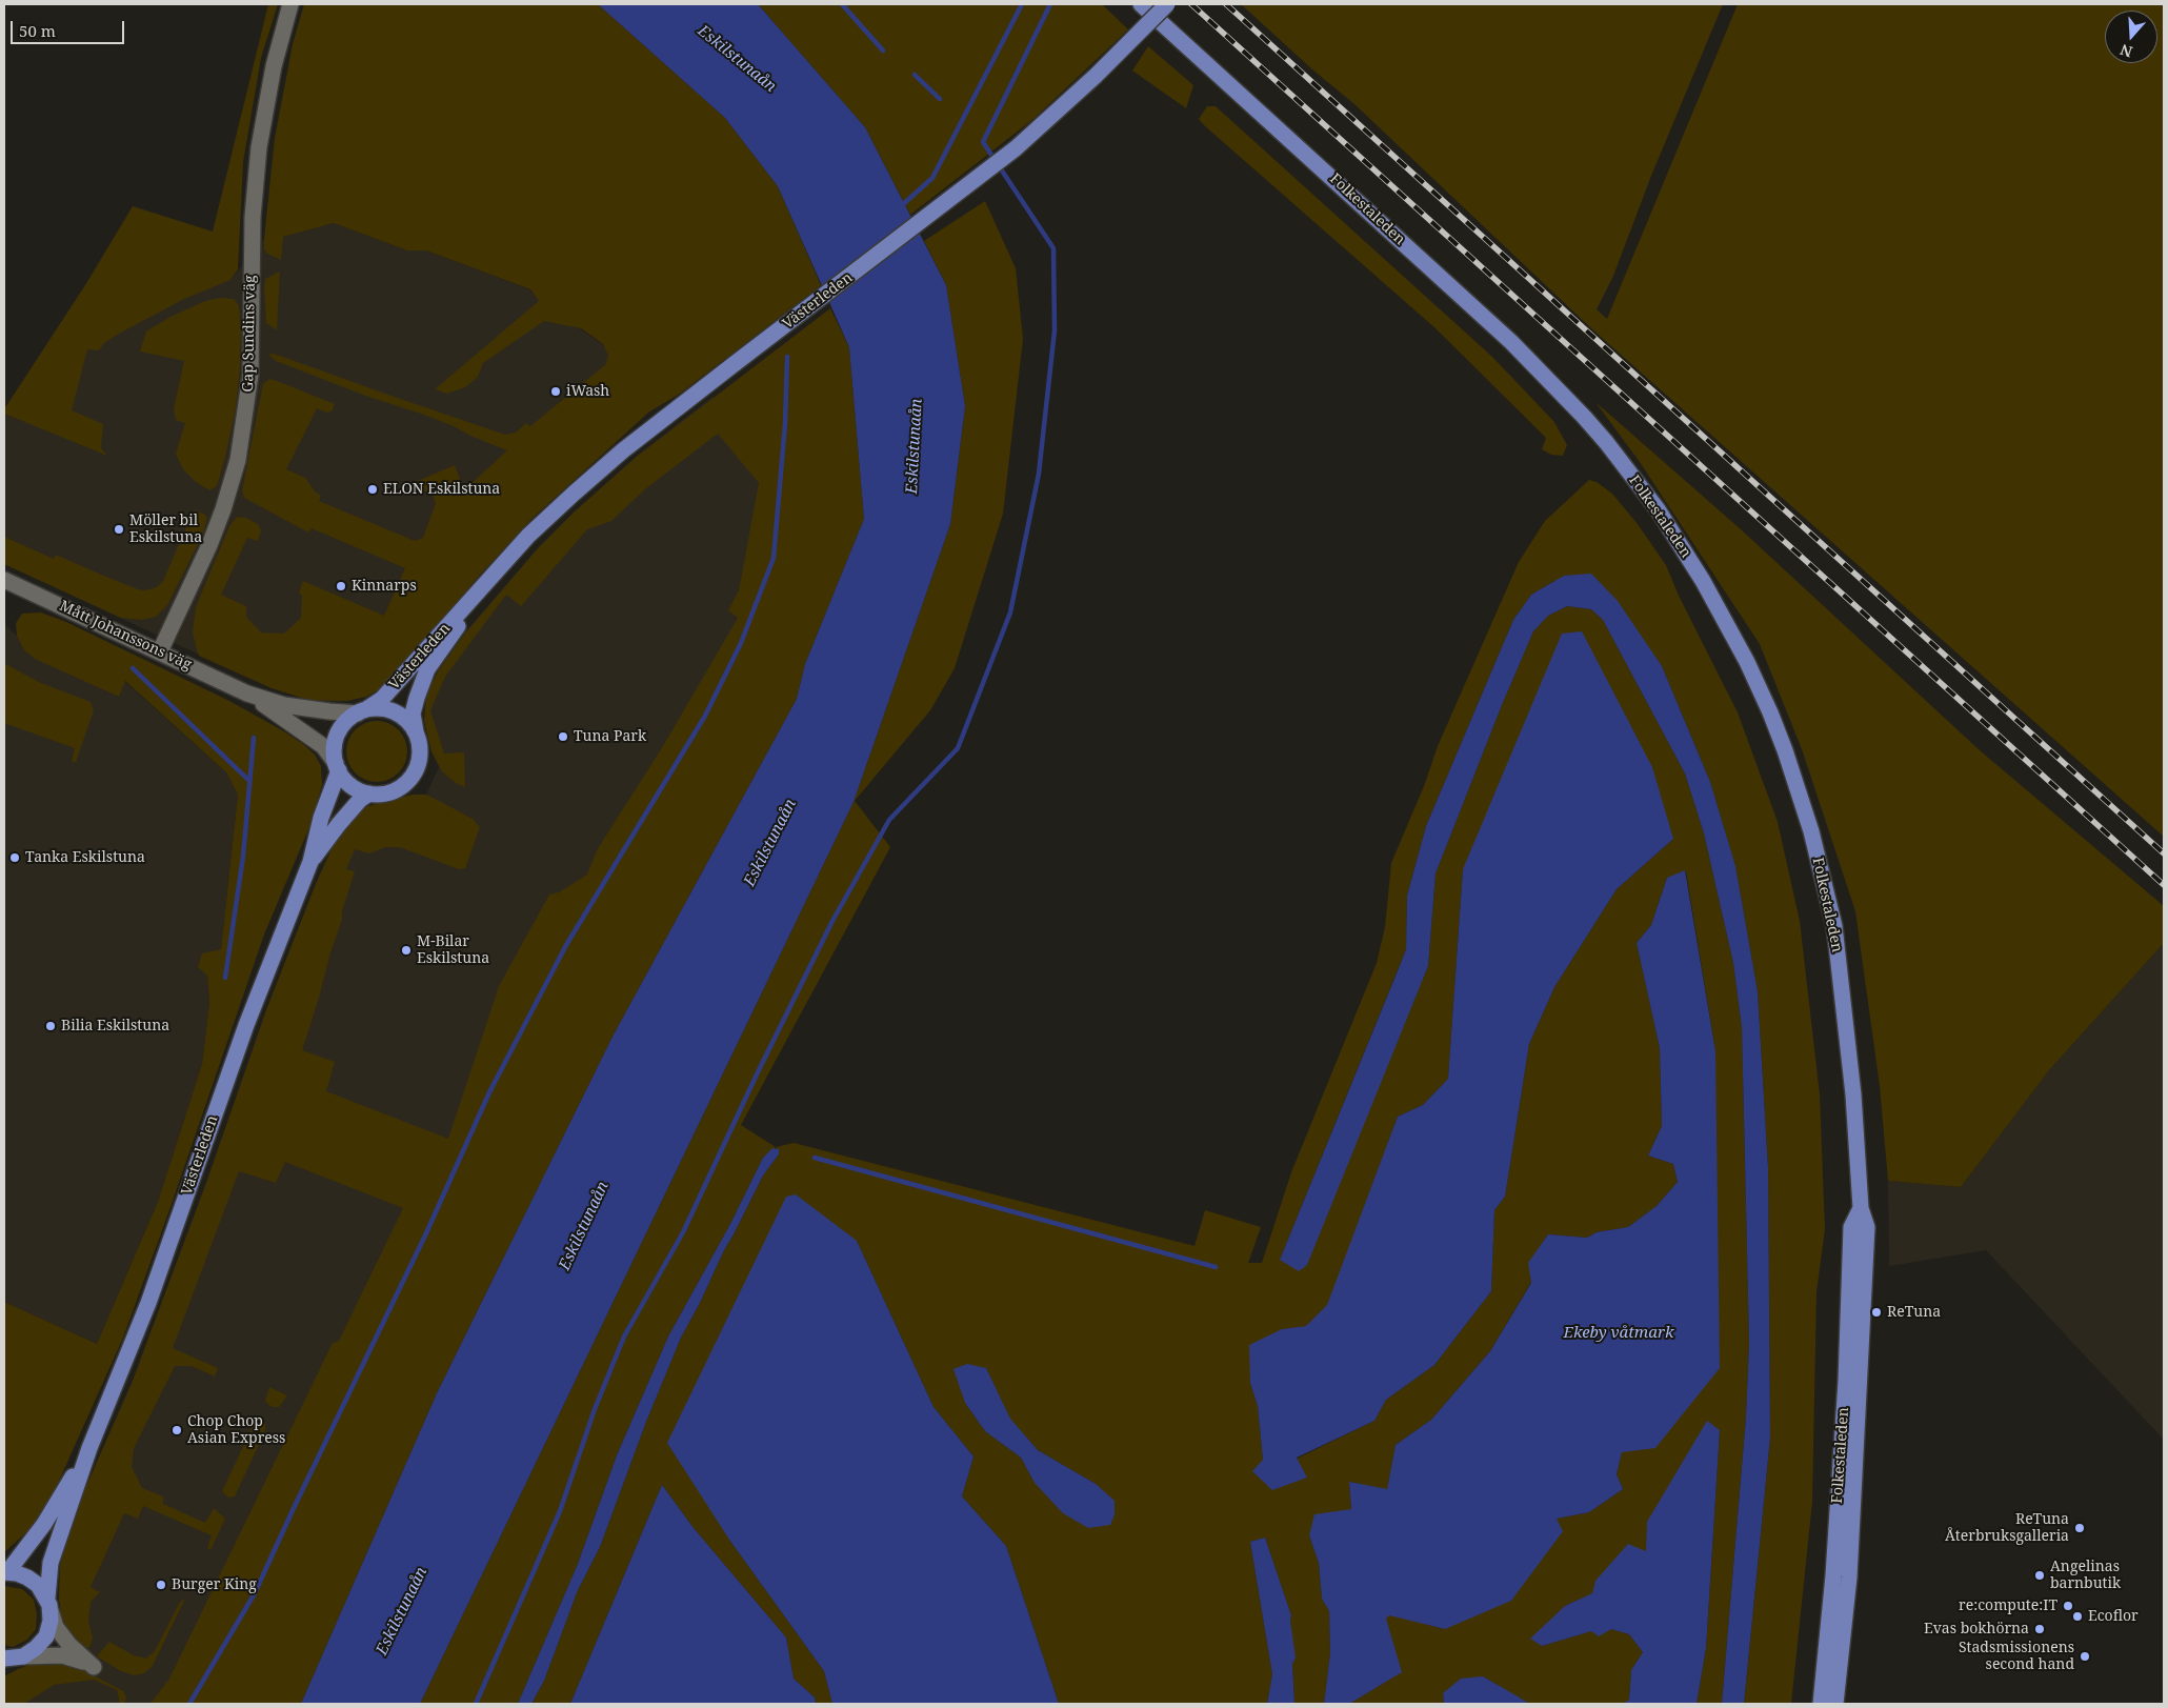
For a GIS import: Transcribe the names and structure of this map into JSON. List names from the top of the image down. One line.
{"streets":{"main road":["Folkestaleden","Västerleden"],"street":["Gap Sundins väg","Mått Johanssons väg"]},"crossings":[["Västerleden","Mått Johanssons väg"],["Gap Sundins väg","Mått Johanssons väg"]],"water":["Eskilstunaån","Ekeby våtmark"],"places":["iWash","ELON Eskilstuna","Möller bil Eskilstuna","Kinnarps","Tuna Park","Tanka Eskilstuna","M-Bilar Eskilstuna","Bilia Eskilstuna","ReTuna","Chop Chop Asian Express","ReTuna Återbruksgalleria","Angelinas barnbutik","Burger King","re:compute:IT","Ecoflor","Evas bokhörna","Stadsmissionens second hand"],"scale_bar":"50 m","north":"bottom"}
